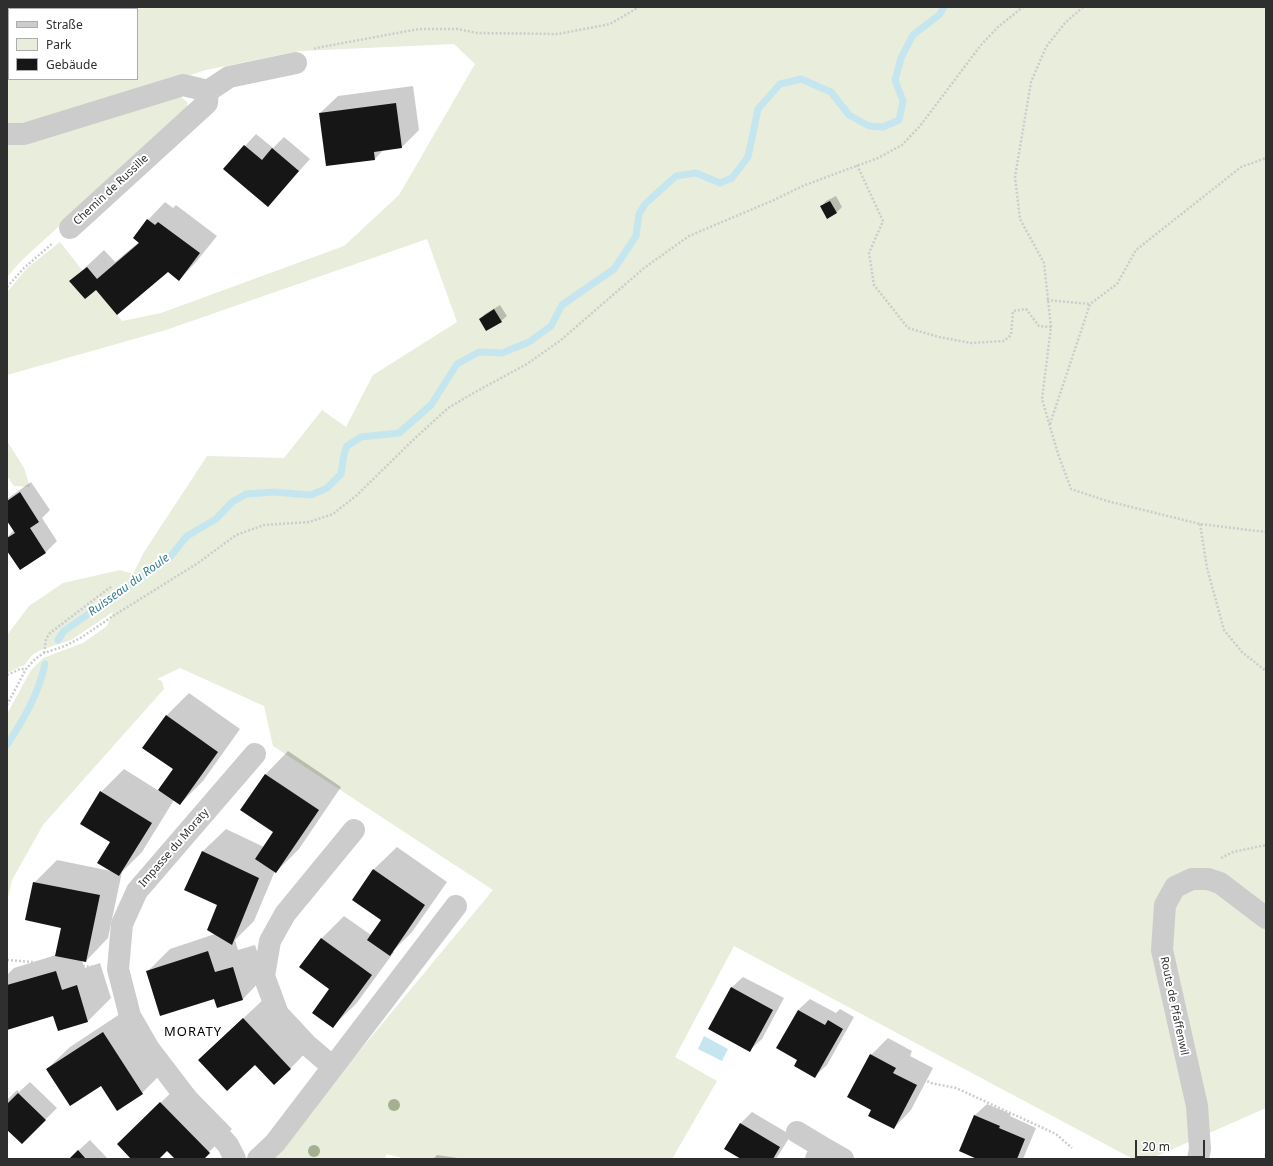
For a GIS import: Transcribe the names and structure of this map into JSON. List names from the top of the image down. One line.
{"streets":{"street":["Chemin de Russille","Impasse du Moraty","Route de Pfaffenwil"]},"districts":["MORATY"],"water":["Ruisseau du Roule"],"legend":["Straße","Park","Gebäude"],"scale_bar":"20 m"}
